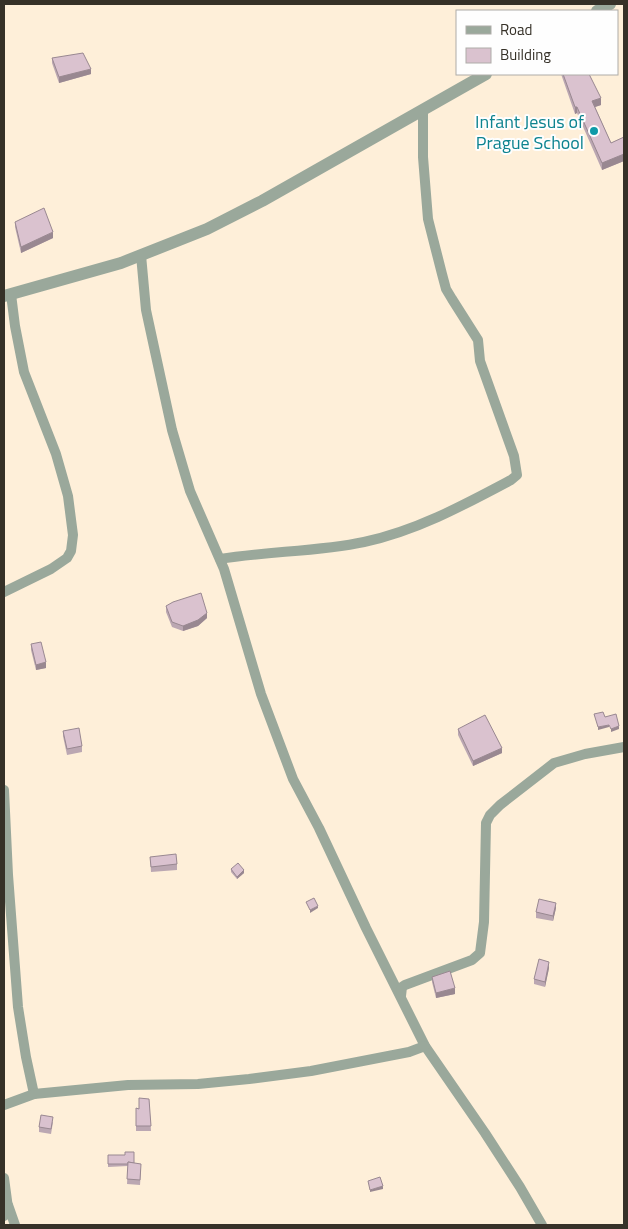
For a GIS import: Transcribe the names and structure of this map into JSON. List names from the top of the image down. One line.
{"places":["Infant Jesus of Prague School"],"legend":["Road","Building"]}
